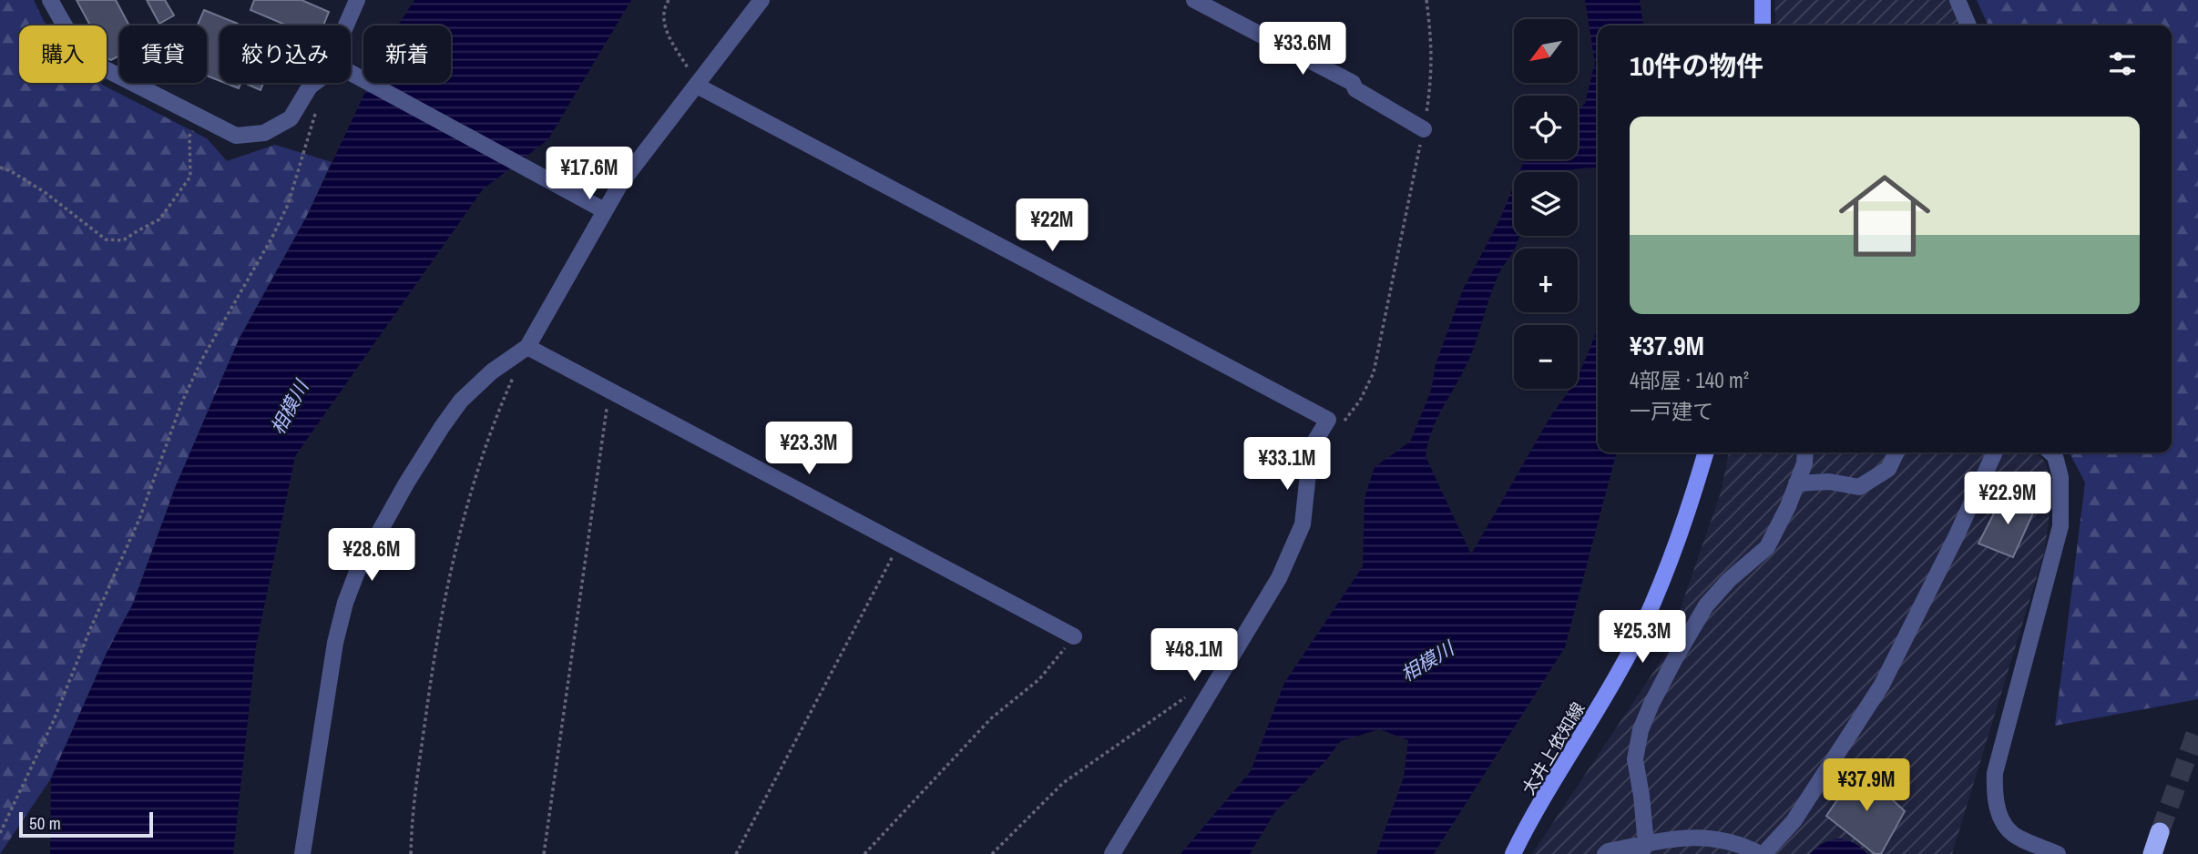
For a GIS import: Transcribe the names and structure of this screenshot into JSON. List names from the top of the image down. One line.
{"streets":{"main road":["太井上依知線"]},"water":["相模川"],"scale_bar":"50 m","north":"bottom left","page":{"map_buttons":["+","−"],"price":["¥33.6M","¥17.6M","¥22M","¥23.3M","¥33.1M","¥22.9M","¥28.6M","¥25.3M","¥48.1M","¥37.9M"],"chip":["購入","賃貸","絞り込み","新着"],"heading":"10件の物件","list":[{"name":"¥37.9M","note":"4部屋 · 140 m² · 一戸建て"}],"scale":"50 m"}}
